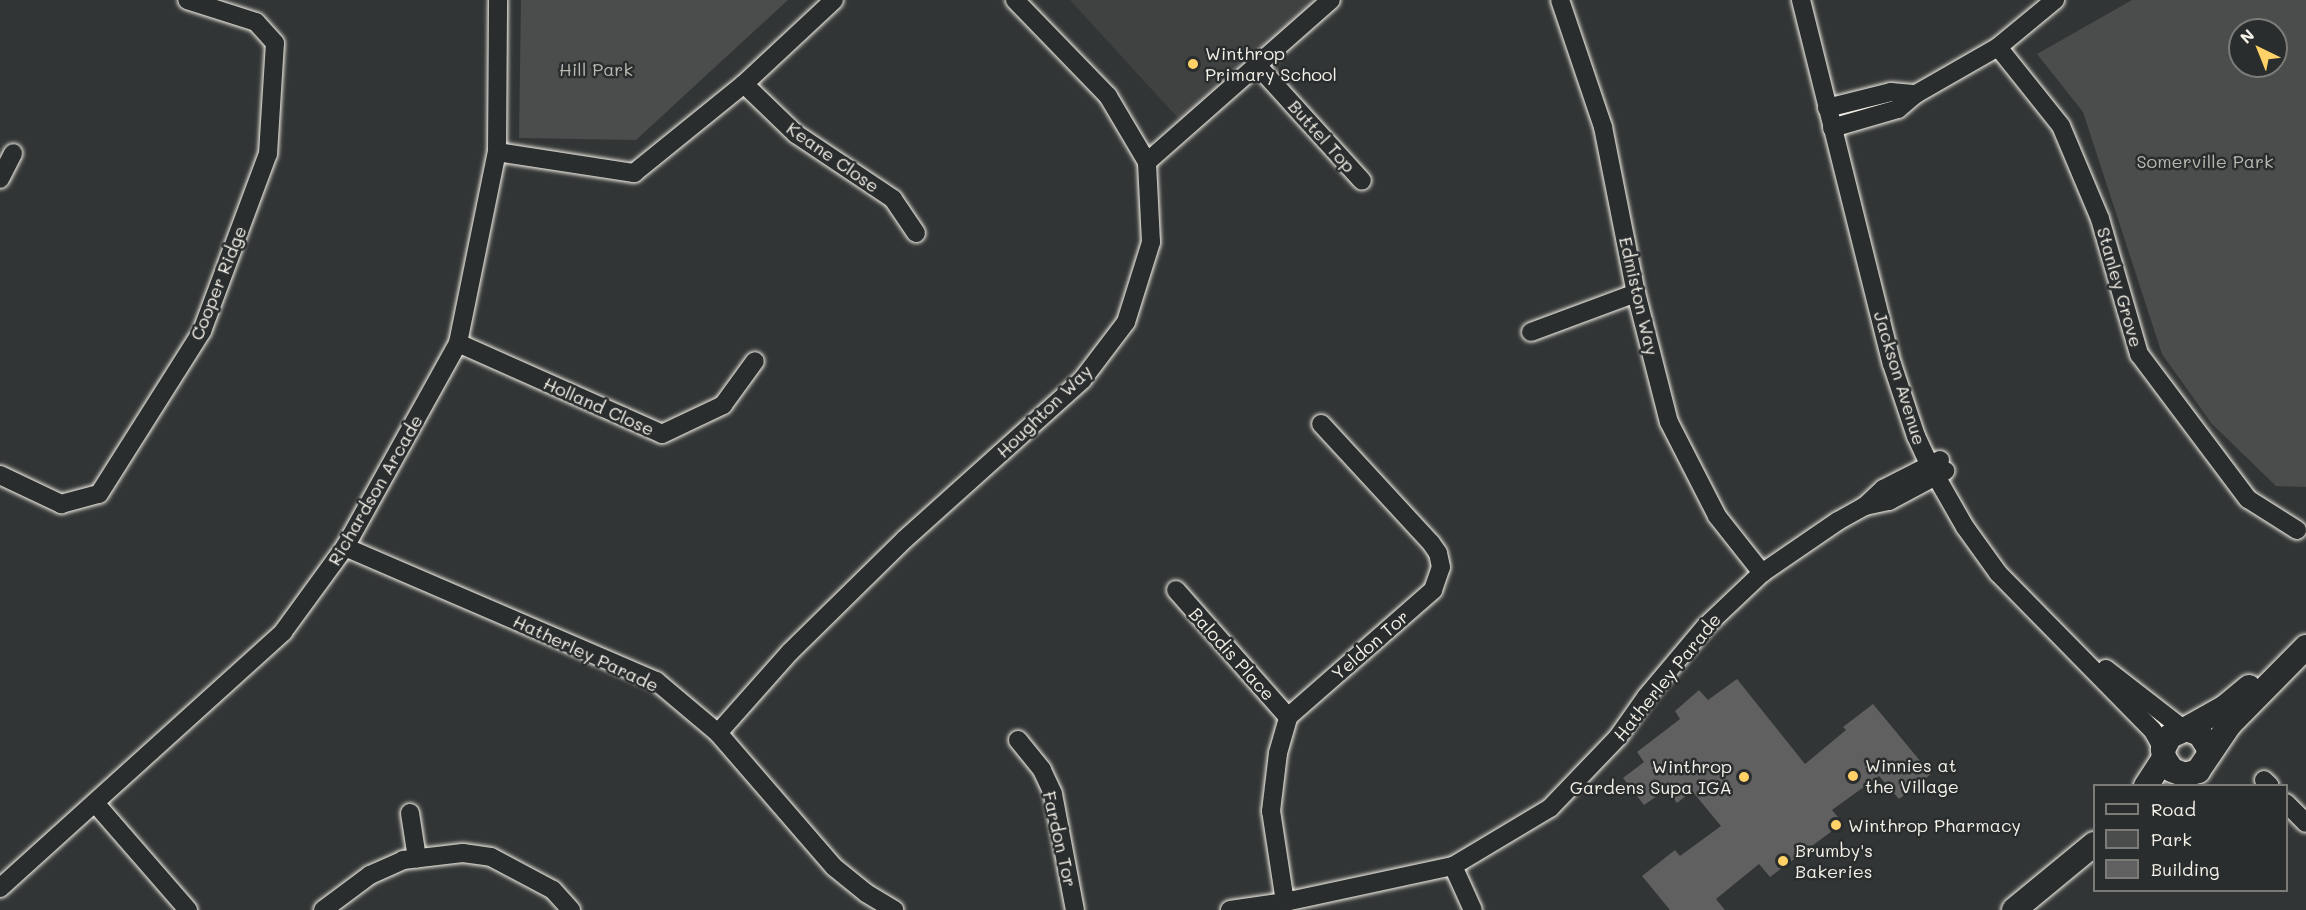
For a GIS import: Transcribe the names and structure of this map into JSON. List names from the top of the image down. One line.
{"streets":{"street":["Buttel Top","Keane Close","Cooper Ridge","Stanley Grove","Edmiston Way","Jackson Avenue","Holland Close","Houghton Way","Richardson Arcade","Yeldon Tor","Hatherley Parade","Balodis Place","Fardon Tor"]},"crossings":[["Edmiston Way","Hatherley Parade"],["Jackson Avenue","Hatherley Parade"],["Holland Close","Richardson Arcade"],["Houghton Way","Hatherley Parade"],["Richardson Arcade","Hatherley Parade"],["Yeldon Tor","Balodis Place"]],"parks":["Hill Park","Somerville Park"],"places":["Winthrop Primary School","Winnies at the Village","Winthrop Gardens Supa IGA","Winthrop Pharmacy","Brumby's Bakeries"],"legend":["Road","Park","Building"],"north":"top left"}
